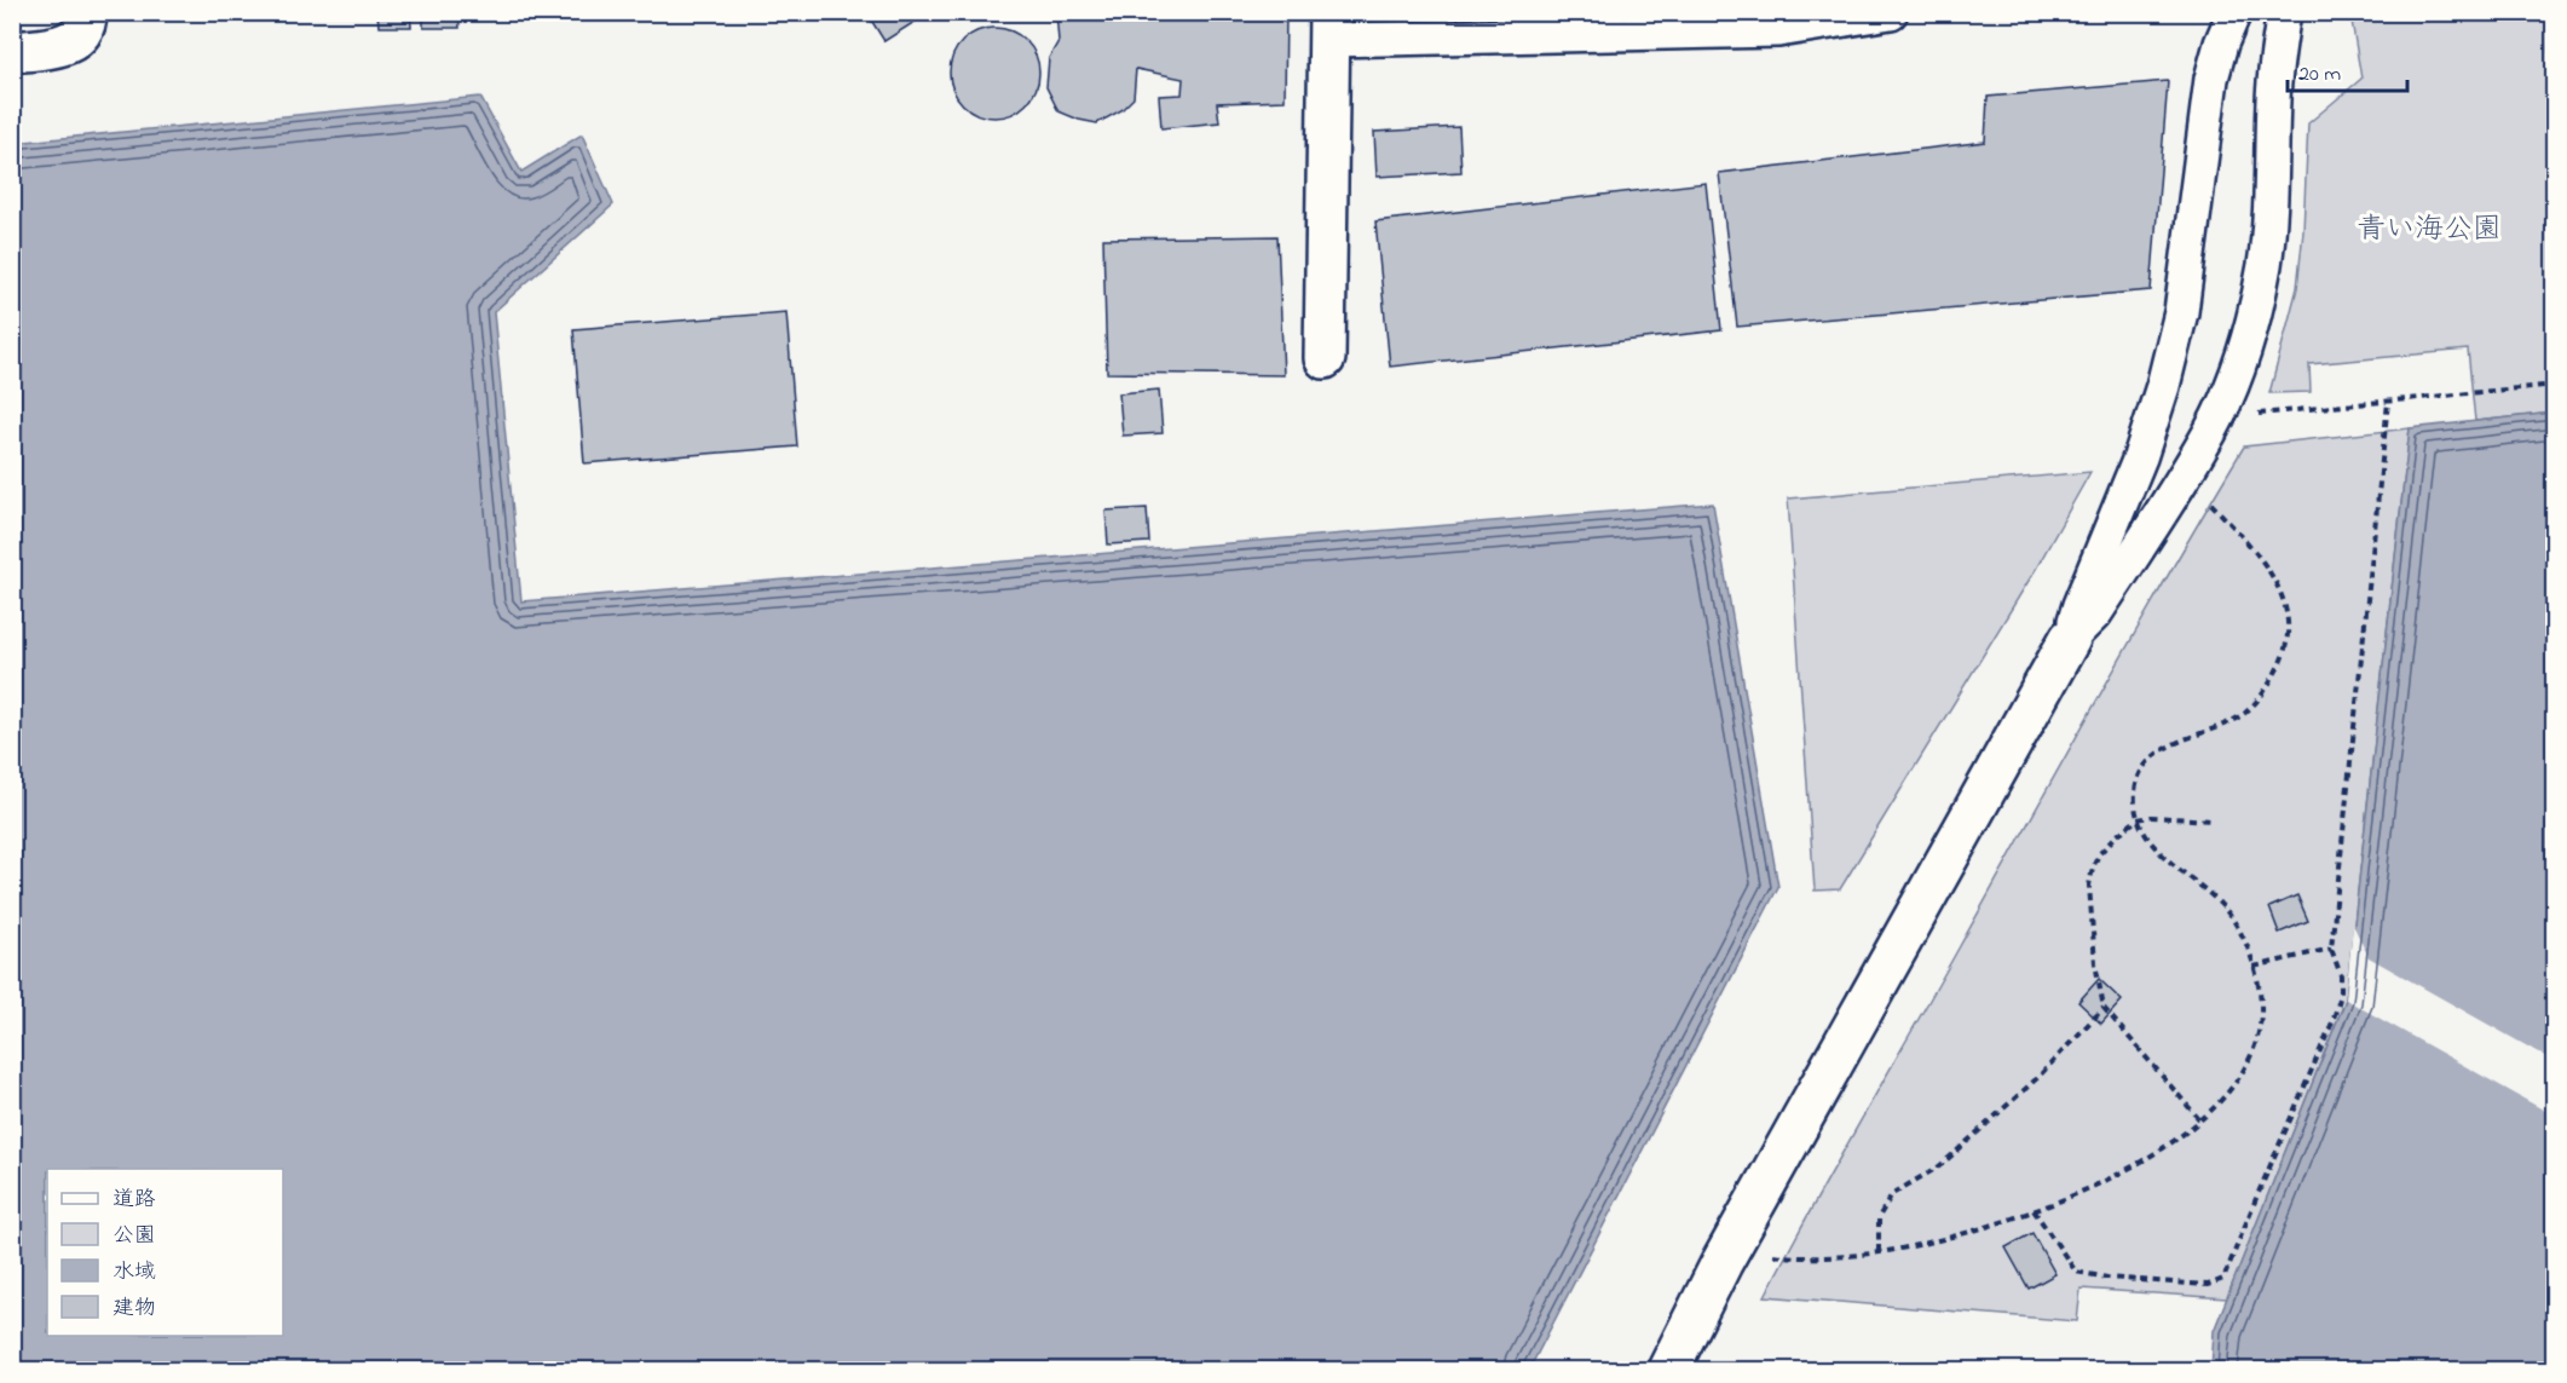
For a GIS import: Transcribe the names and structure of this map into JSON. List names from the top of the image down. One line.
{"parks":["青い海公園"],"legend":["道路","公園","水域","建物"],"scale_bar":"20 m"}
